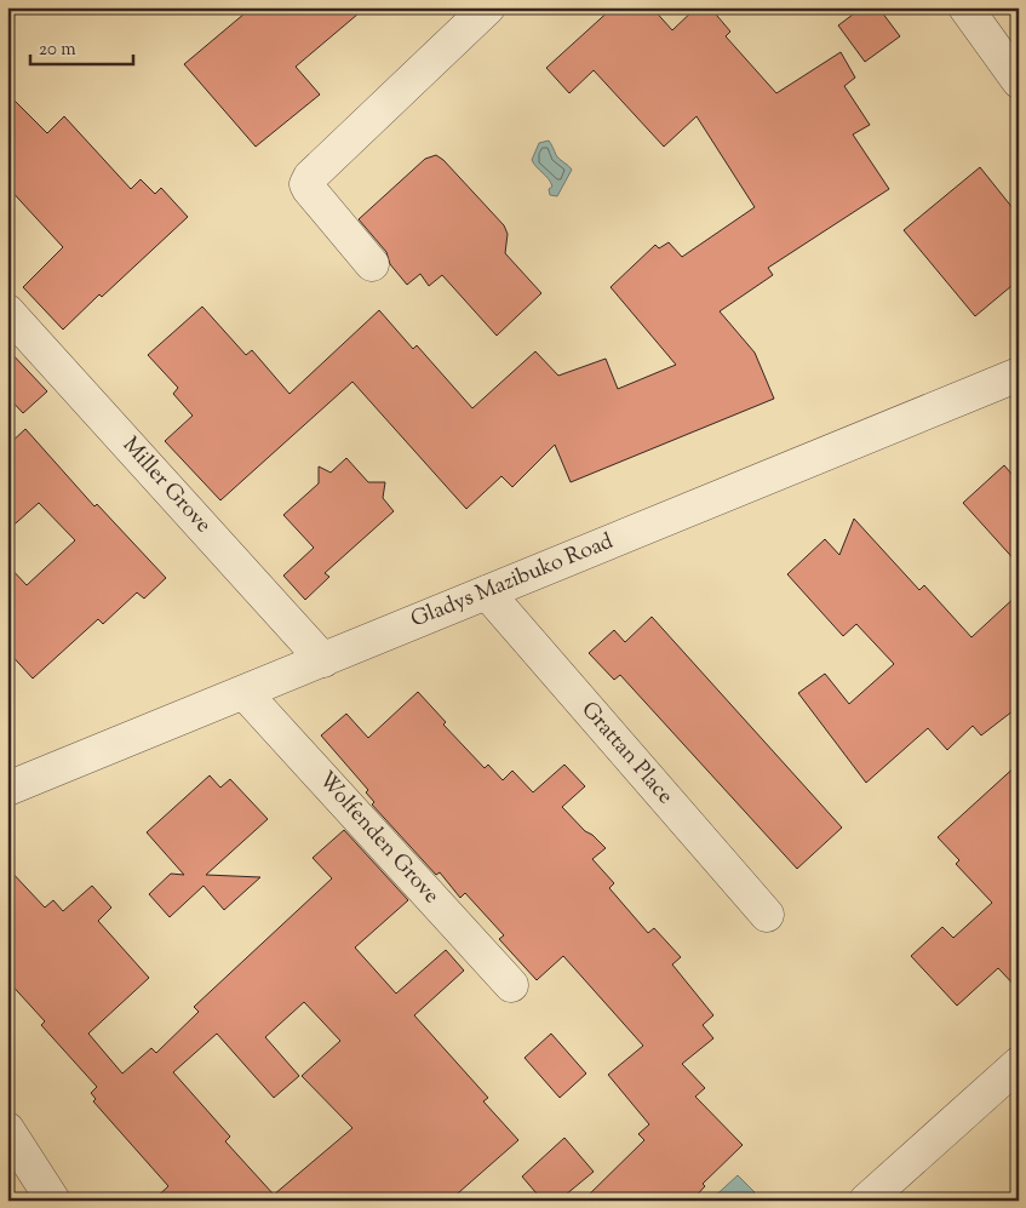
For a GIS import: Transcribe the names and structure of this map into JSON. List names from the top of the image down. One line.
{"streets":{"street":["Miller Grove","Gladys Mazibuko Road","Grattan Place","Wolfenden Grove"]},"crossings":[["Miller Grove","Gladys Mazibuko Road"],["Gladys Mazibuko Road","Grattan Place"],["Gladys Mazibuko Road","Wolfenden Grove"]],"scale_bar":"20 m"}
